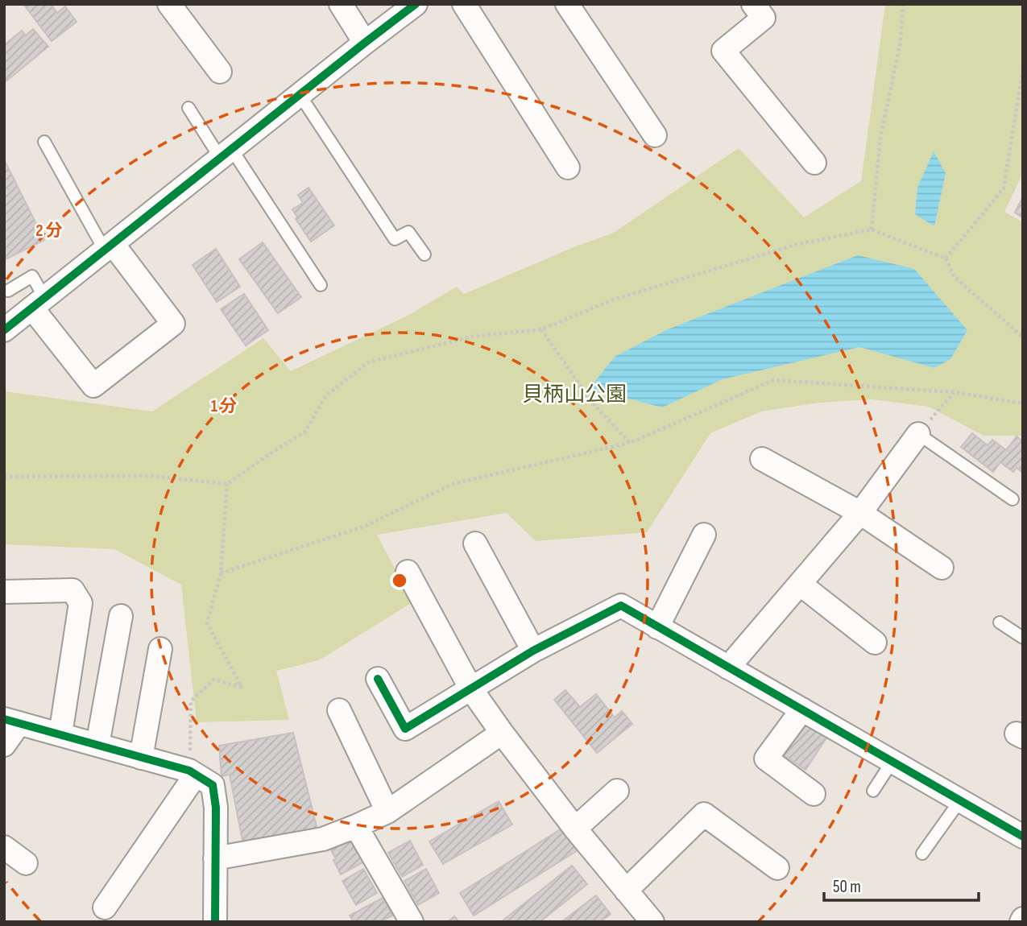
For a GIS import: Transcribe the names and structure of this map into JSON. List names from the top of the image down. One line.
{"parks":["貝柄山公園"],"scale_bar":"50 m","rings":["2 分","1 分"]}
